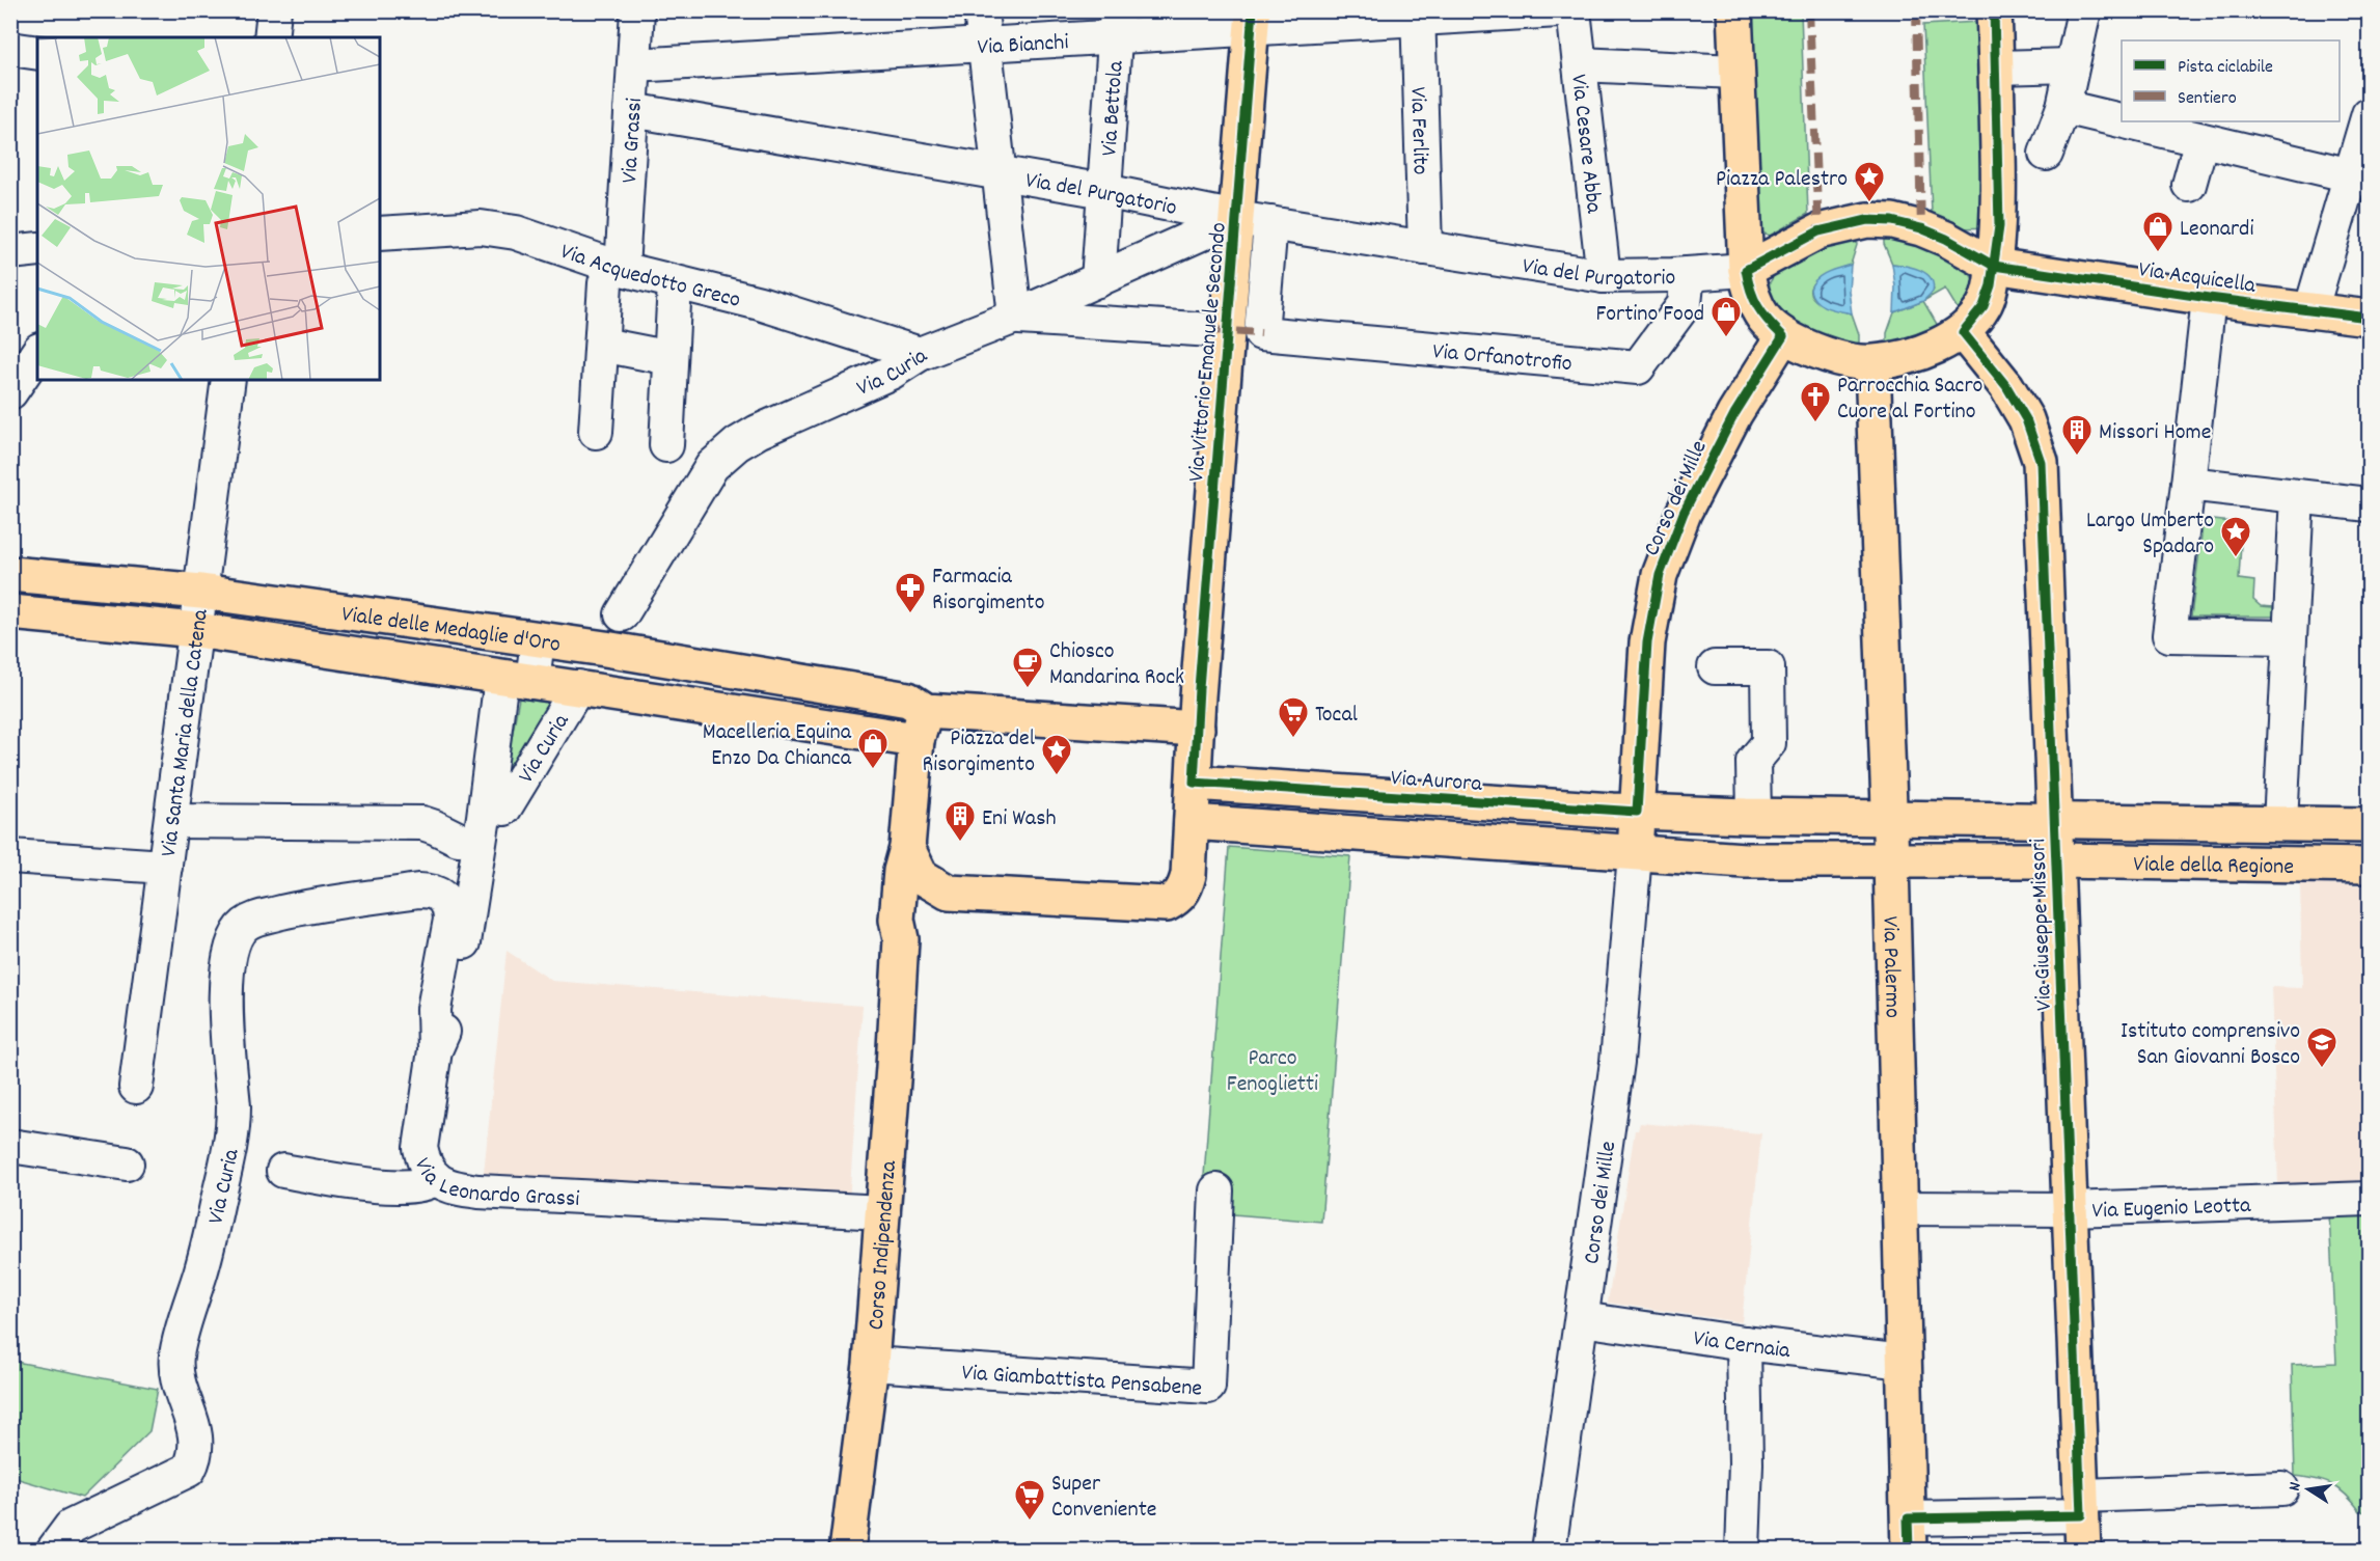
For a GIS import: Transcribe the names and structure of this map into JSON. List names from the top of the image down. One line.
{"streets":{"main road":["Via Acquicella","Via Vittorio Emanuele Secondo","Corso dei Mille","Viale delle Medaglie d'Oro","Via Aurora","Viale della Regione","Via Giuseppe Missori","Via Palermo","Corso Indipendenza"],"street":["Via Bianchi","Via Bettola","Via Ferlito","Via Grassi","Via Cesare Abba","Via del Purgatorio","Via Acquedotto Greco","Via Orfanotrofio","Via Curia","Via Santa Maria della Catena","Via Leonardo Grassi","Via Eugenio Leotta","Via Cernaia","Via Giambattista Pensabene"]},"crossings":[["Via Bianchi","Via Bettola"],["Via Bianchi","Via Ferlito"],["Via Bianchi","Via Grassi"],["Via Bianchi","Via Vittorio Emanuele Secondo"],["Via Bettola","Via del Purgatorio"],["Via Bettola","Via Curia"],["Via Ferlito","Via del Purgatorio"],["Via Grassi","Via del Purgatorio"],["Via Grassi","Via Acquedotto Greco"],["Via Cesare Abba","Via del Purgatorio"],["Via del Purgatorio","Via Vittorio Emanuele Secondo"],["Via del Purgatorio","Via Orfanotrofio"],["Via del Purgatorio","Via Curia"],["Via Acquedotto Greco","Via Curia"],["Via Vittorio Emanuele Secondo","Via Curia"],["Via Vittorio Emanuele Secondo","Viale delle Medaglie d'Oro"],["Via Vittorio Emanuele Secondo","Via Aurora"],["Via Curia","Viale delle Medaglie d'Oro"],["Via Curia","Via Leonardo Grassi"],["Corso dei Mille","Via Aurora"],["Corso dei Mille","Via Cernaia"],["Viale delle Medaglie d'Oro","Via Santa Maria della Catena"],["Viale delle Medaglie d'Oro","Via Leonardo Grassi"],["Viale delle Medaglie d'Oro","Corso Indipendenza"],["Via Aurora","Via Giuseppe Missori"],["Via Aurora","Via Palermo"],["Viale della Regione","Via Giuseppe Missori"],["Viale della Regione","Via Palermo"],["Via Giuseppe Missori","Via Eugenio Leotta"],["Via Palermo","Via Eugenio Leotta"],["Via Palermo","Via Cernaia"],["Via Leonardo Grassi","Corso Indipendenza"],["Corso Indipendenza","Via Giambattista Pensabene"]],"parks":["Parco Fenoglietti"],"places":{"place":["Piazza Palestro","Largo Umberto Spadaro","Piazza del Risorgimento"],"shop":["Leonardi","Fortino Food","Macelleria Equina Enzo Da Chianca"],"church":["Parrocchia Sacro Cuore al Fortino"],"building":["Missori Home","Eni Wash"],"pharmacy":["Farmacia Risorgimento"],"cafe":["Chiosco Mandarina Rock"],"supermarket":["Tocal","Super Conveniente"],"school or university":["Istituto comprensivo San Giovanni Bosco"]},"legend":["Pista ciclabile","Sentiero"],"north":"left"}
